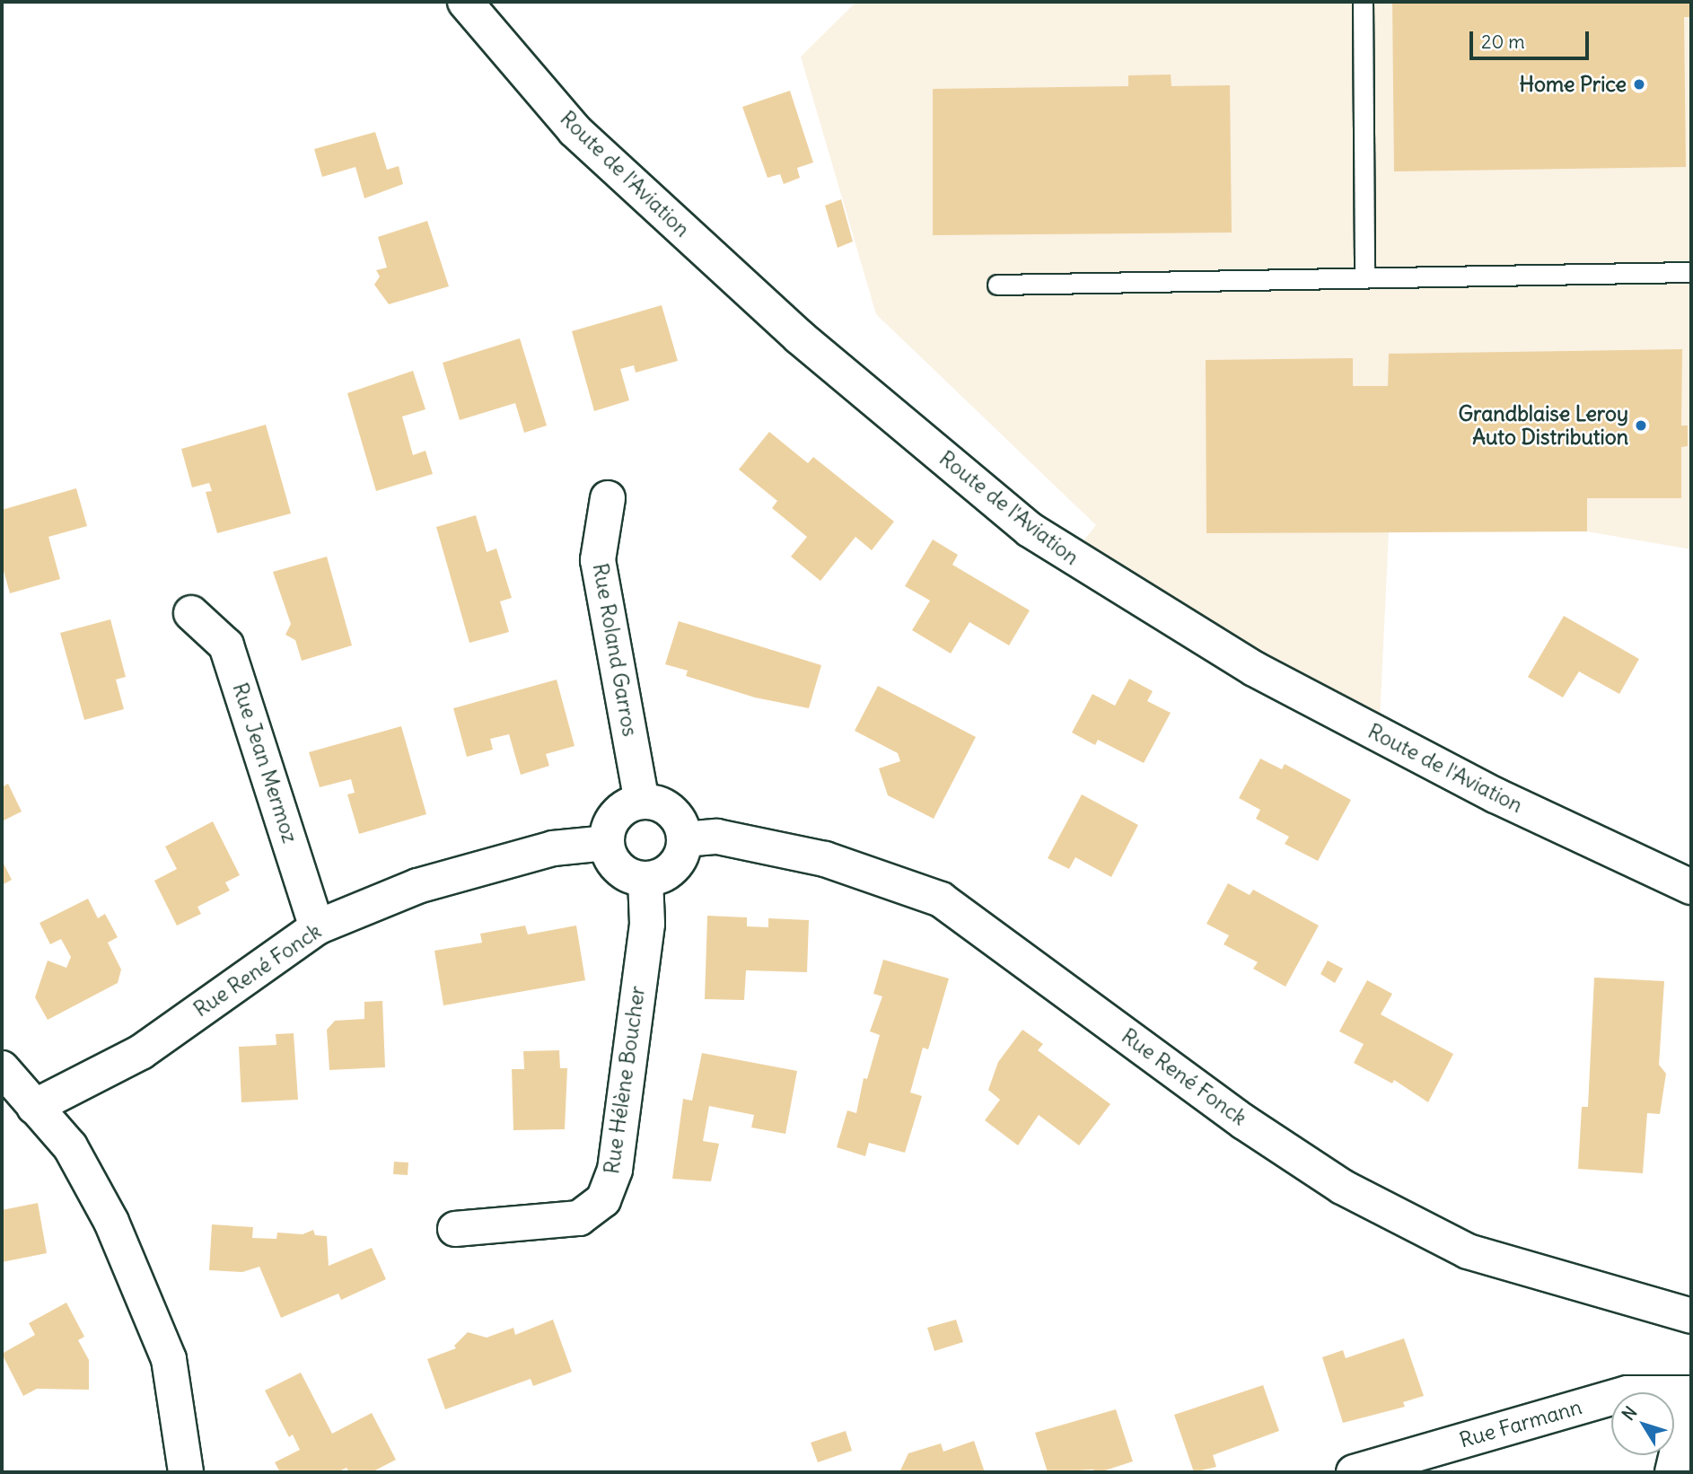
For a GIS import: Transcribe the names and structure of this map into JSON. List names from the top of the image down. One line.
{"streets":{"street":["Route de l'Aviation","Rue Roland Garros","Rue Jean Mermoz","Rue René Fonck","Rue Hélène Boucher","Rue Farmann"]},"crossings":[["Rue Roland Garros","Rue René Fonck"],["Rue Roland Garros","Rue Hélène Boucher"],["Rue Jean Mermoz","Rue René Fonck"],["Rue René Fonck","Rue Hélène Boucher"]],"places":["Home Price","Grandblaise Leroy Auto Distribution"],"scale_bar":"20 m","north":"top left"}
